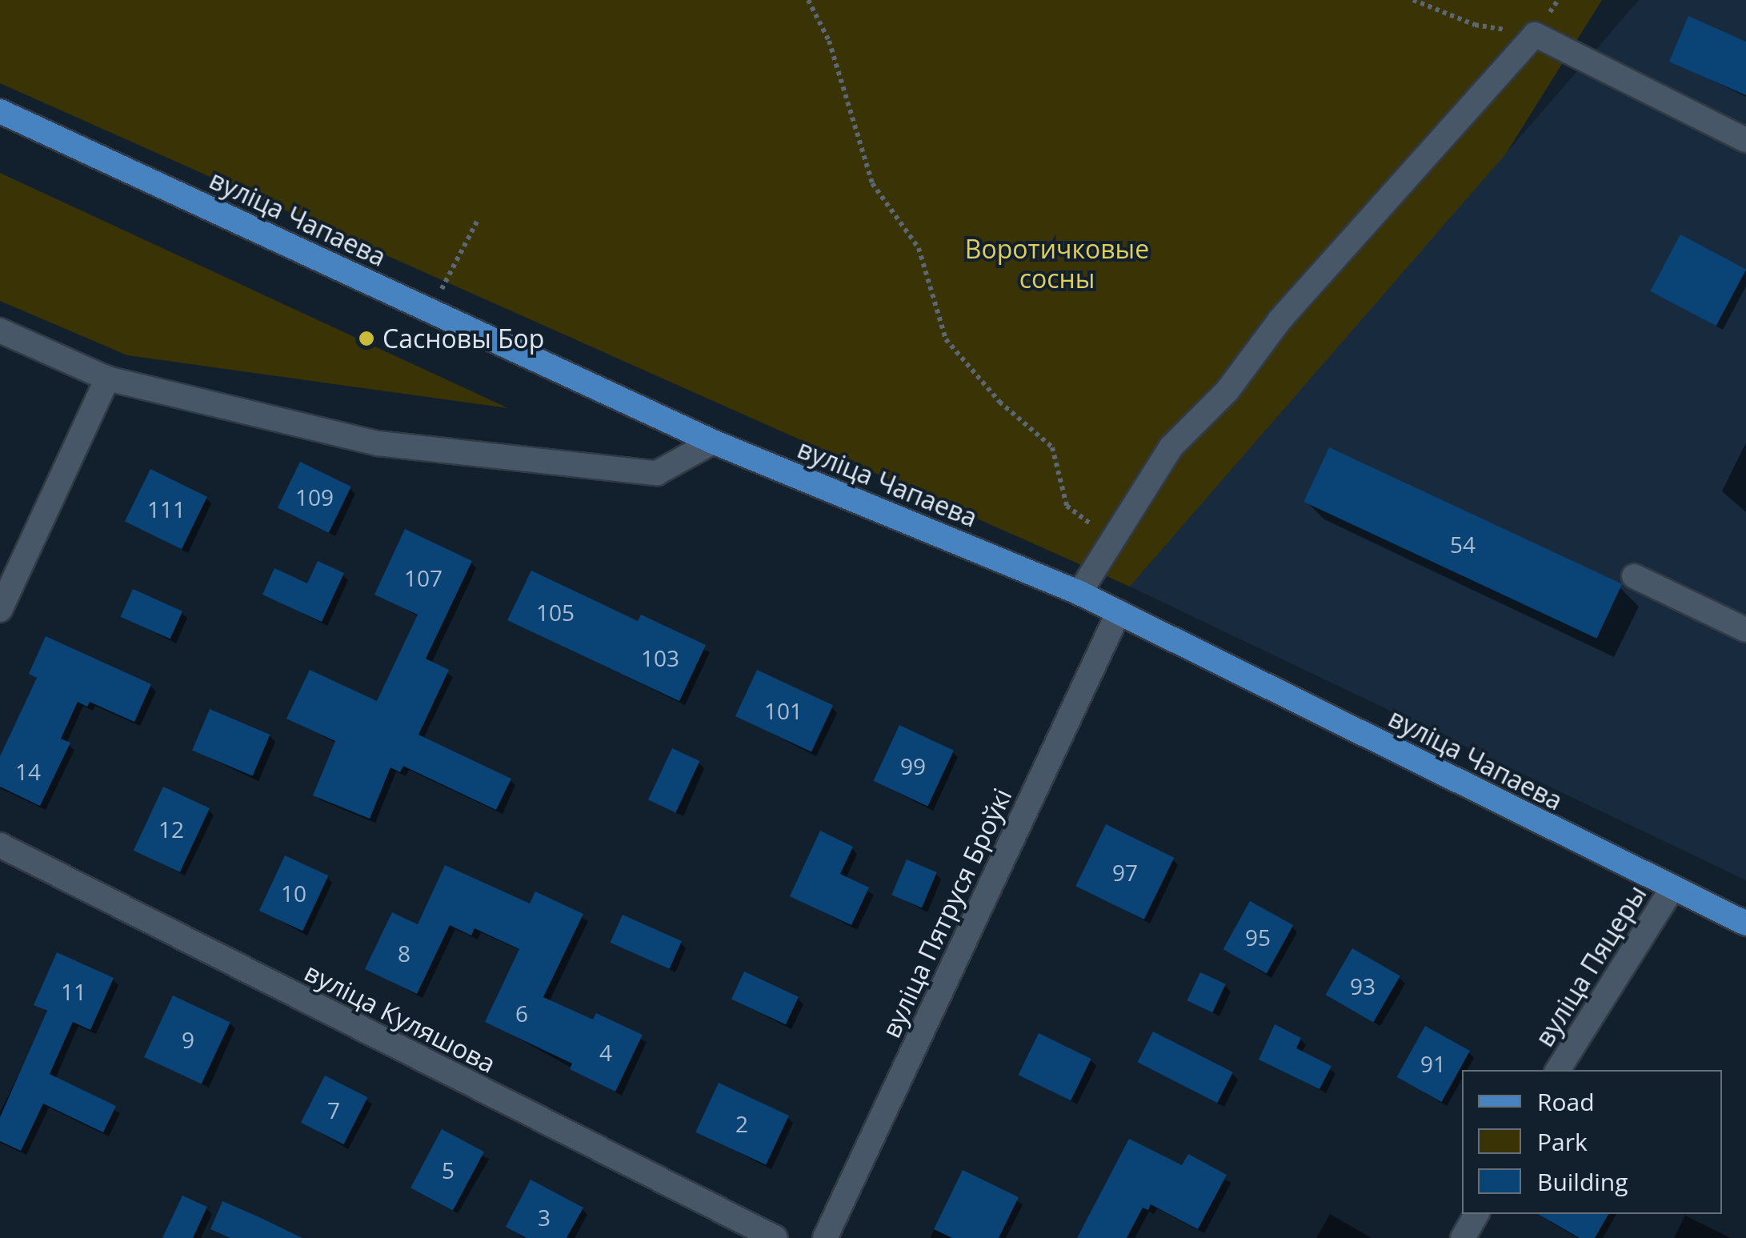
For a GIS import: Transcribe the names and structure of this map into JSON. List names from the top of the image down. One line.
{"streets":{"main road":["вуліца Чапаева"],"street":["вуліца Пятруся Броўкі","вуліца Пяцеры","вуліца Куляшова"]},"crossings":[["вуліца Чапаева","вуліца Пятруся Броўкі"],["вуліца Чапаева","вуліца Пяцеры"]],"parks":["Воротичковые сосны"],"places":["Сасновы Бор"],"house_numbers":["109","111","54","107","105","103","101","99","14","12","97","10","95","8","93","11","6","9","4","91","7","2","5","3"],"legend":["Road","Park","Building"]}
